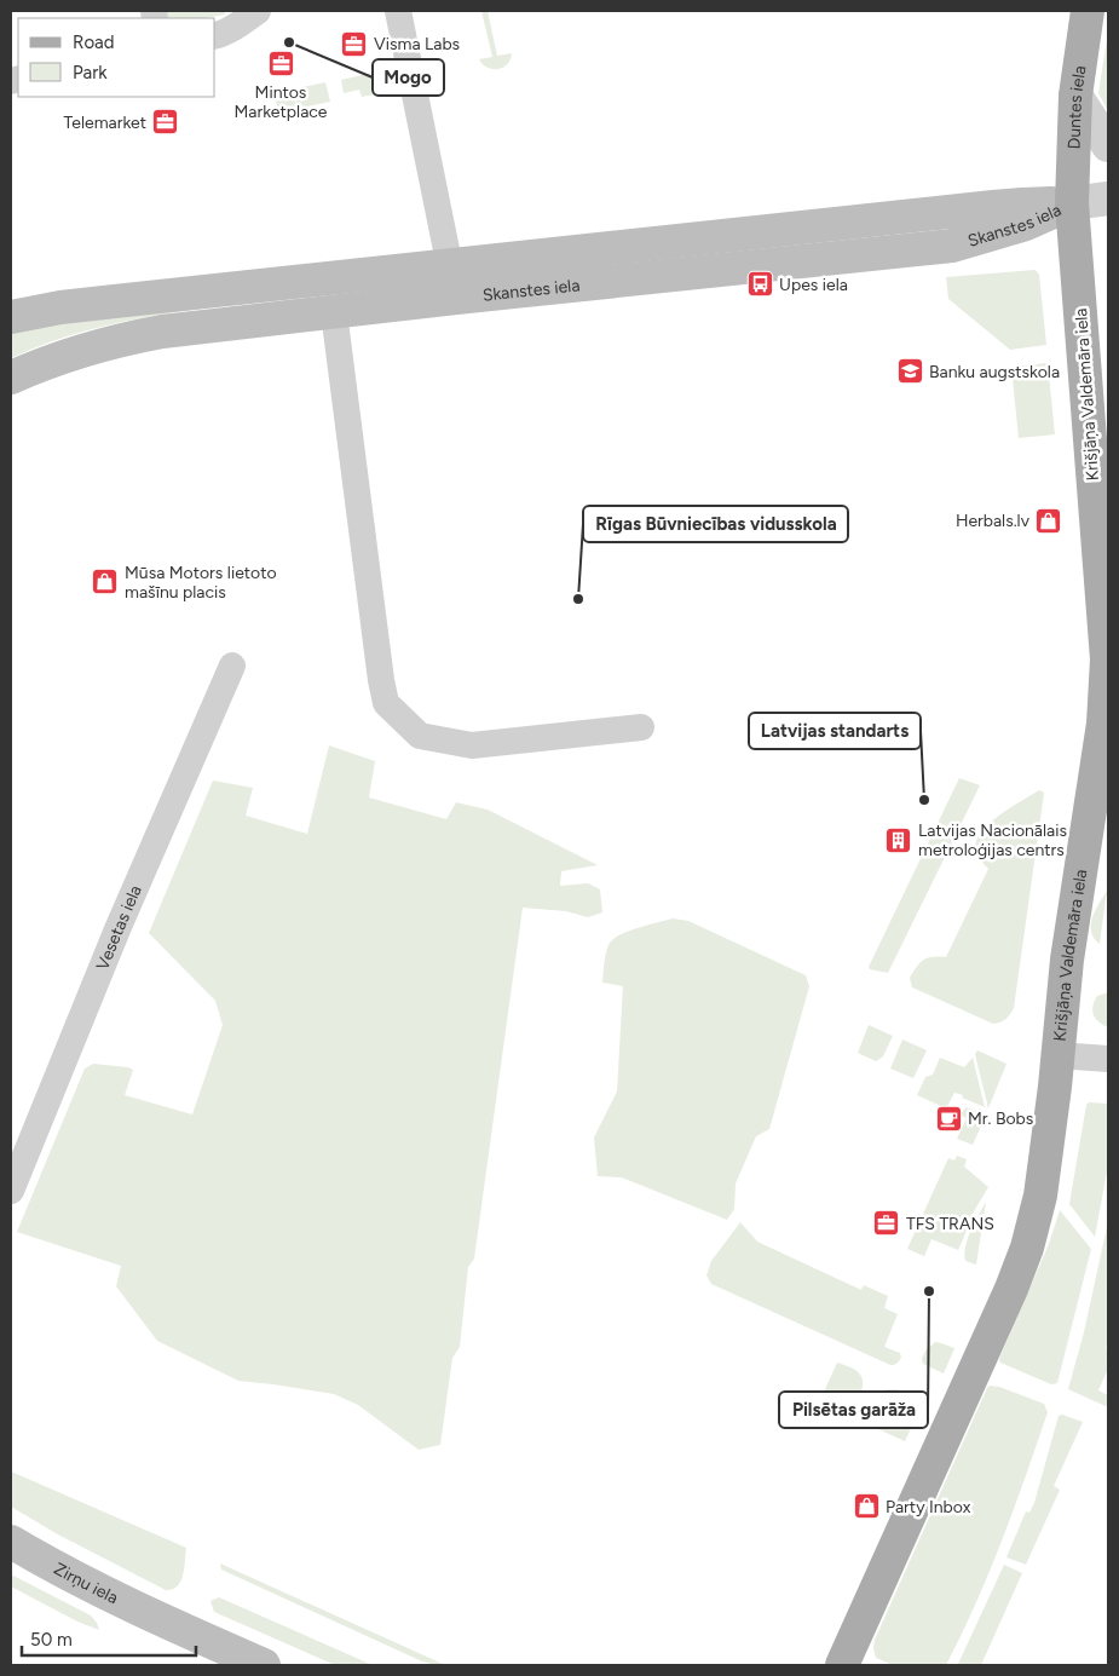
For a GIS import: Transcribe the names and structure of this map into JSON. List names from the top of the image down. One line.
{"streets":{"main road":["Duntes iela","Skanstes iela","Krišjāņa Valdemāra iela","Zirņu iela"],"street":["Vesetas iela"]},"crossings":[["Duntes iela","Skanstes iela"],["Duntes iela","Krišjāņa Valdemāra iela"],["Skanstes iela","Krišjāņa Valdemāra iela"]],"places":{"other":["Mogo","Rīgas Būvniecības vidusskola","Latvijas standarts","Pilsētas garāža"],"office":["Visma Labs","Mintos Marketplace","Telemarket","TFS TRANS"],"bus stop":["Upes iela"],"school or university":["Banku augstskola"],"shop":["Herbals.lv","Mūsa Motors lietoto mašīnu placis","Party Inbox"],"building":["Latvijas Nacionālais metroloģijas centrs"],"cafe":["Mr. Bobs"]},"legend":["Road","Park"],"scale_bar":"50 m"}
